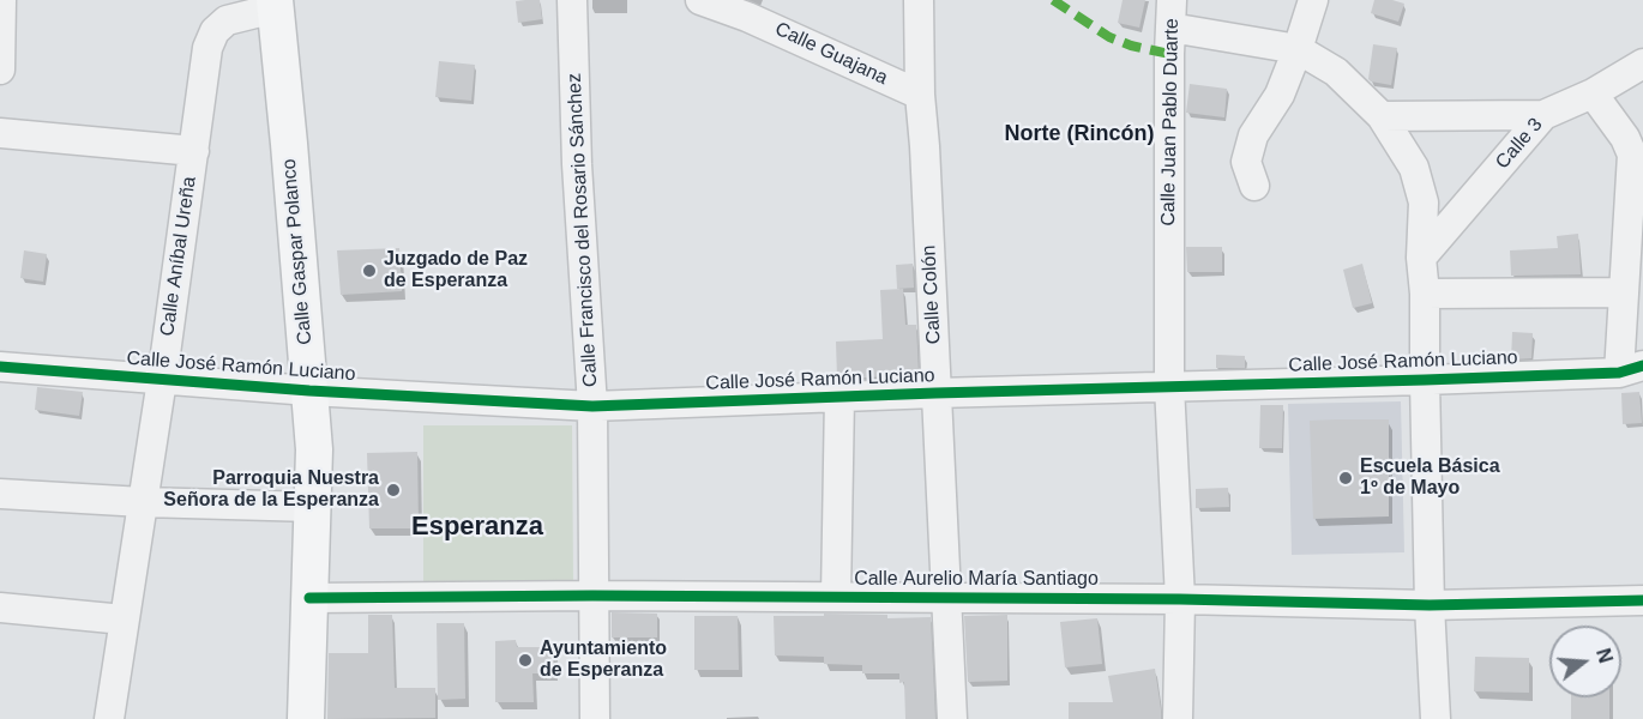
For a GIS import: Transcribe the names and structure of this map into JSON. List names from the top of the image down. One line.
{"streets":{"main road":["Calle Gaspar Polanco"],"street":["Calle Guajana","Calle Juan Pablo Duarte","Calle 3","Calle Francisco del Rosario Sánchez","Calle Aníbal Ureña","Calle Colón","Calle José Ramón Luciano","Calle Aurelio María Santiago"]},"crossings":[["Calle Guajana","Calle Colón"],["Calle Juan Pablo Duarte","Calle José Ramón Luciano"],["Calle Juan Pablo Duarte","Calle Aurelio María Santiago"],["Calle Francisco del Rosario Sánchez","Calle José Ramón Luciano"],["Calle Francisco del Rosario Sánchez","Calle Aurelio María Santiago"],["Calle Gaspar Polanco","Calle Aníbal Ureña"],["Calle Gaspar Polanco","Calle José Ramón Luciano"],["Calle Gaspar Polanco","Calle Aurelio María Santiago"],["Calle Aníbal Ureña","Calle José Ramón Luciano"],["Calle Colón","Calle José Ramón Luciano"],["Calle Colón","Calle Aurelio María Santiago"]],"districts":["Norte (Rincón)","Esperanza"],"places":["Juzgado de Paz de Esperanza","Escuela Básica 1º de Mayo","Parroquia Nuestra Señora de la Esperanza","Ayuntamiento de Esperanza"],"north":"right"}
